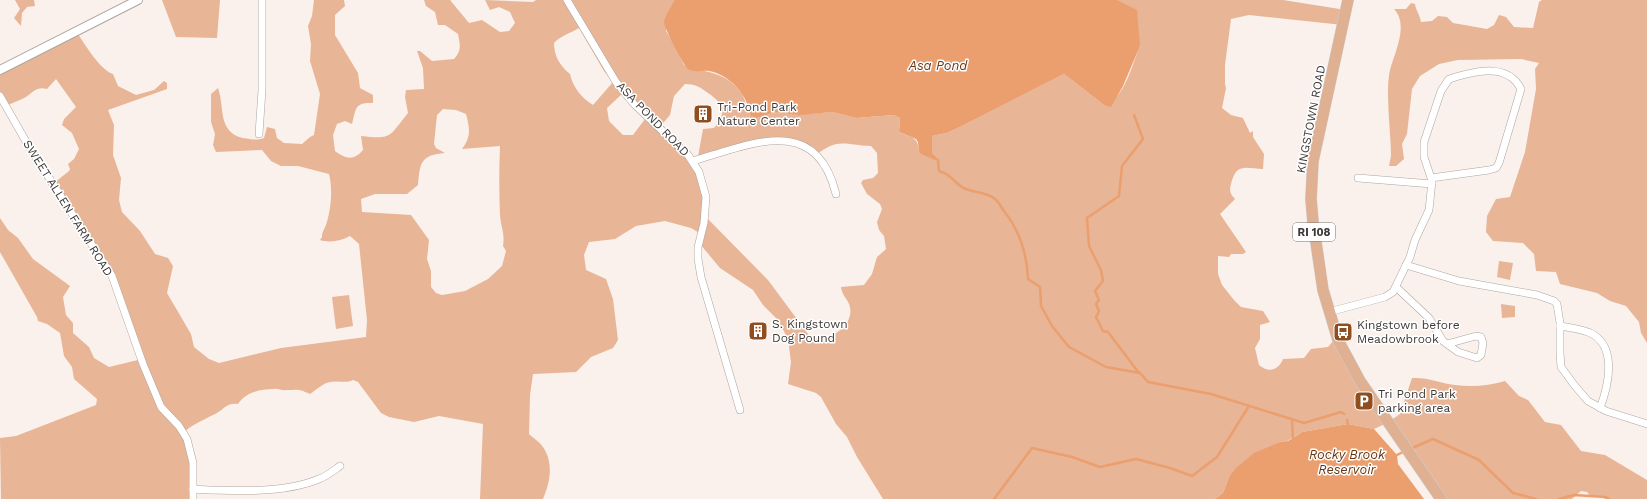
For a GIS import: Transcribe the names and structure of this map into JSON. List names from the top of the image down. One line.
{"streets":{"main road":["KINGSTOWN ROAD","RI 108"],"street":["ASA POND ROAD","SWEET ALLEN FARM ROAD"]},"water":["Asa Pond","Rocky Brook Reservoir"],"places":{"building":["Tri-Pond Park Nature Center","S. Kingstown Dog Pound"],"bus stop":["Kingstown before Meadowbrook"],"parking":["Tri Pond Park parking area"]}}
